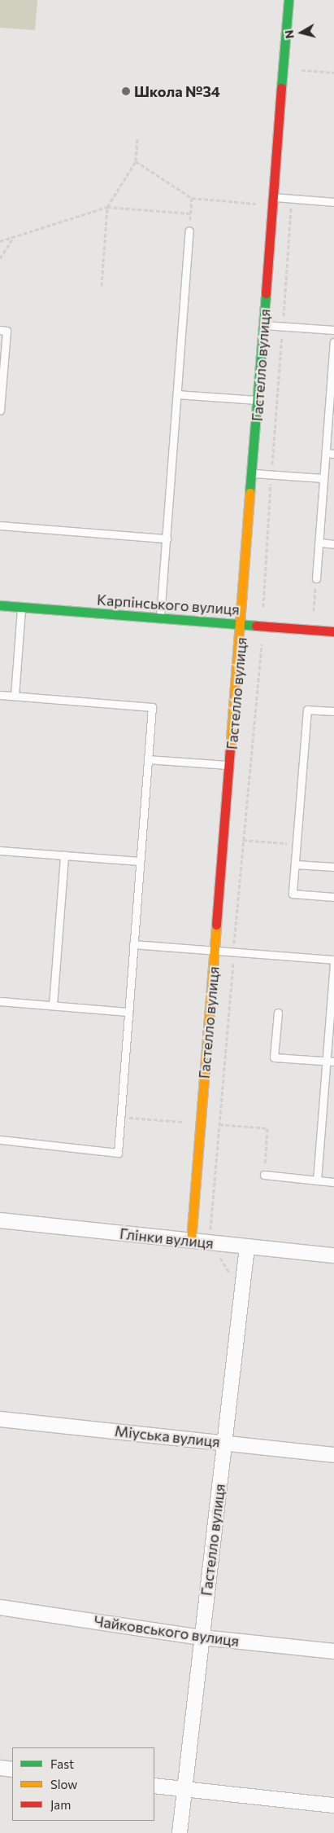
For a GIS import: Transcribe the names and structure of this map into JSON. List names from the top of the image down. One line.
{"streets":{"street":["Гастелло вулиця","Карпінського вулиця","Глінки вулиця","Міуська вулиця","Чайковського вулиця"]},"crossings":[["Гастелло вулиця","Карпінського вулиця"],["Гастелло вулиця","Глінки вулиця"],["Гастелло вулиця","Міуська вулиця"],["Гастелло вулиця","Чайковського вулиця"]],"places":["Школа №34"],"legend":["Fast","Slow","Jam"],"north":"left"}
